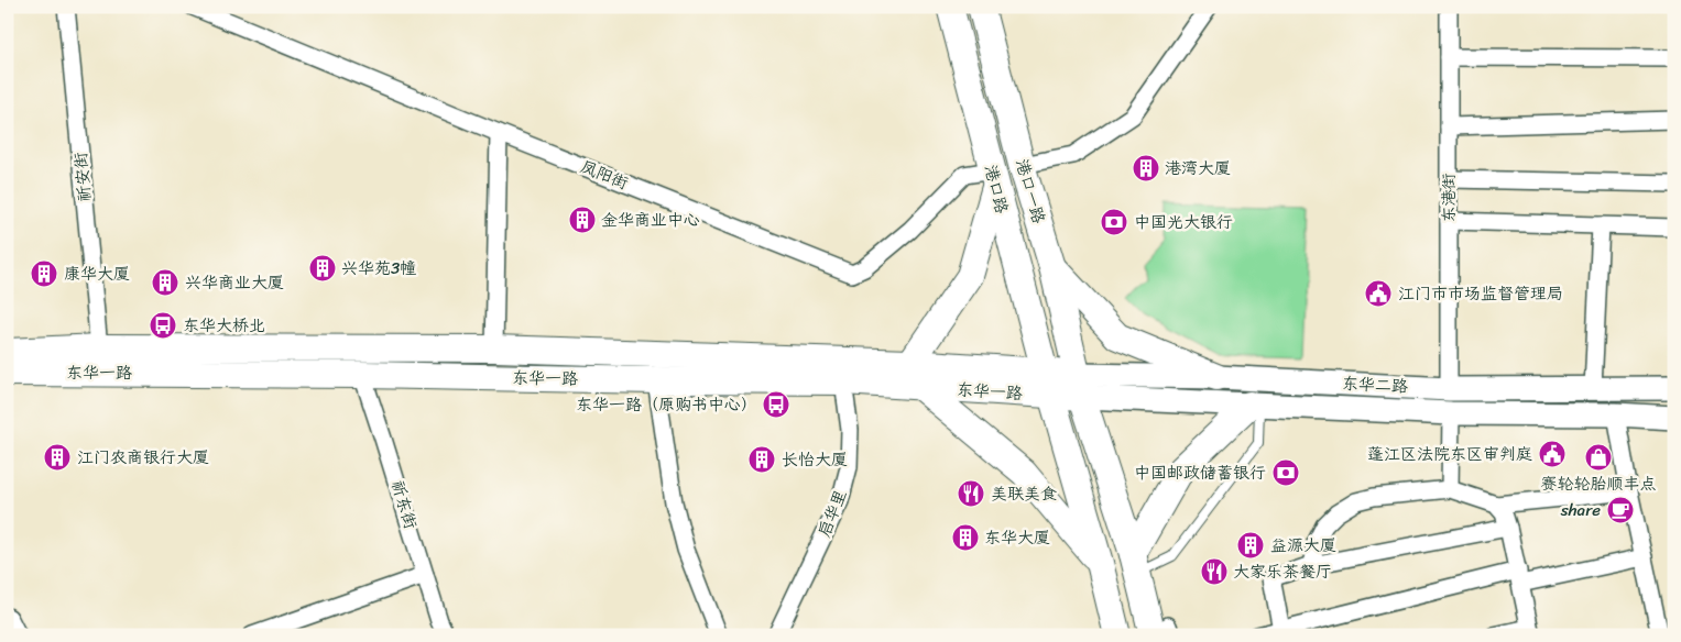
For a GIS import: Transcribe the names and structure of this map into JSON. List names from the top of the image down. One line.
{"streets":{"main road":["港口路","港口一路","东华一路","东华二路"],"street":["凤阳街","祈安街","东港街","祈东街","启华里"]},"crossings":[["凤阳街","港口路"],["祈安街","东华一路"],["港口路","东华一路"],["港口一路","东华一路"],["港口一路","东华二路"],["东港街","东华二路"],["东华一路","东华二路"],["东华一路","祈东街"],["东华一路","启华里"]],"places":{"building":["港湾大厦","金华商业中心","兴华苑3幢","康华大厦","兴华商业大厦","江门农商银行大厦","长怡大厦","东华大厦","益源大厦"],"bank":["中国光大银行","中国邮政储蓄银行"],"public building":["江门市市场监督管理局","蓬江区法院东区审判庭"],"bus stop":["东华大桥北","东华一路（原购书中心）"],"shop":["赛轮轮胎顺丰点"],"restaurant":["美联美食","大家乐茶餐厅"],"cafe":["share"]}}
